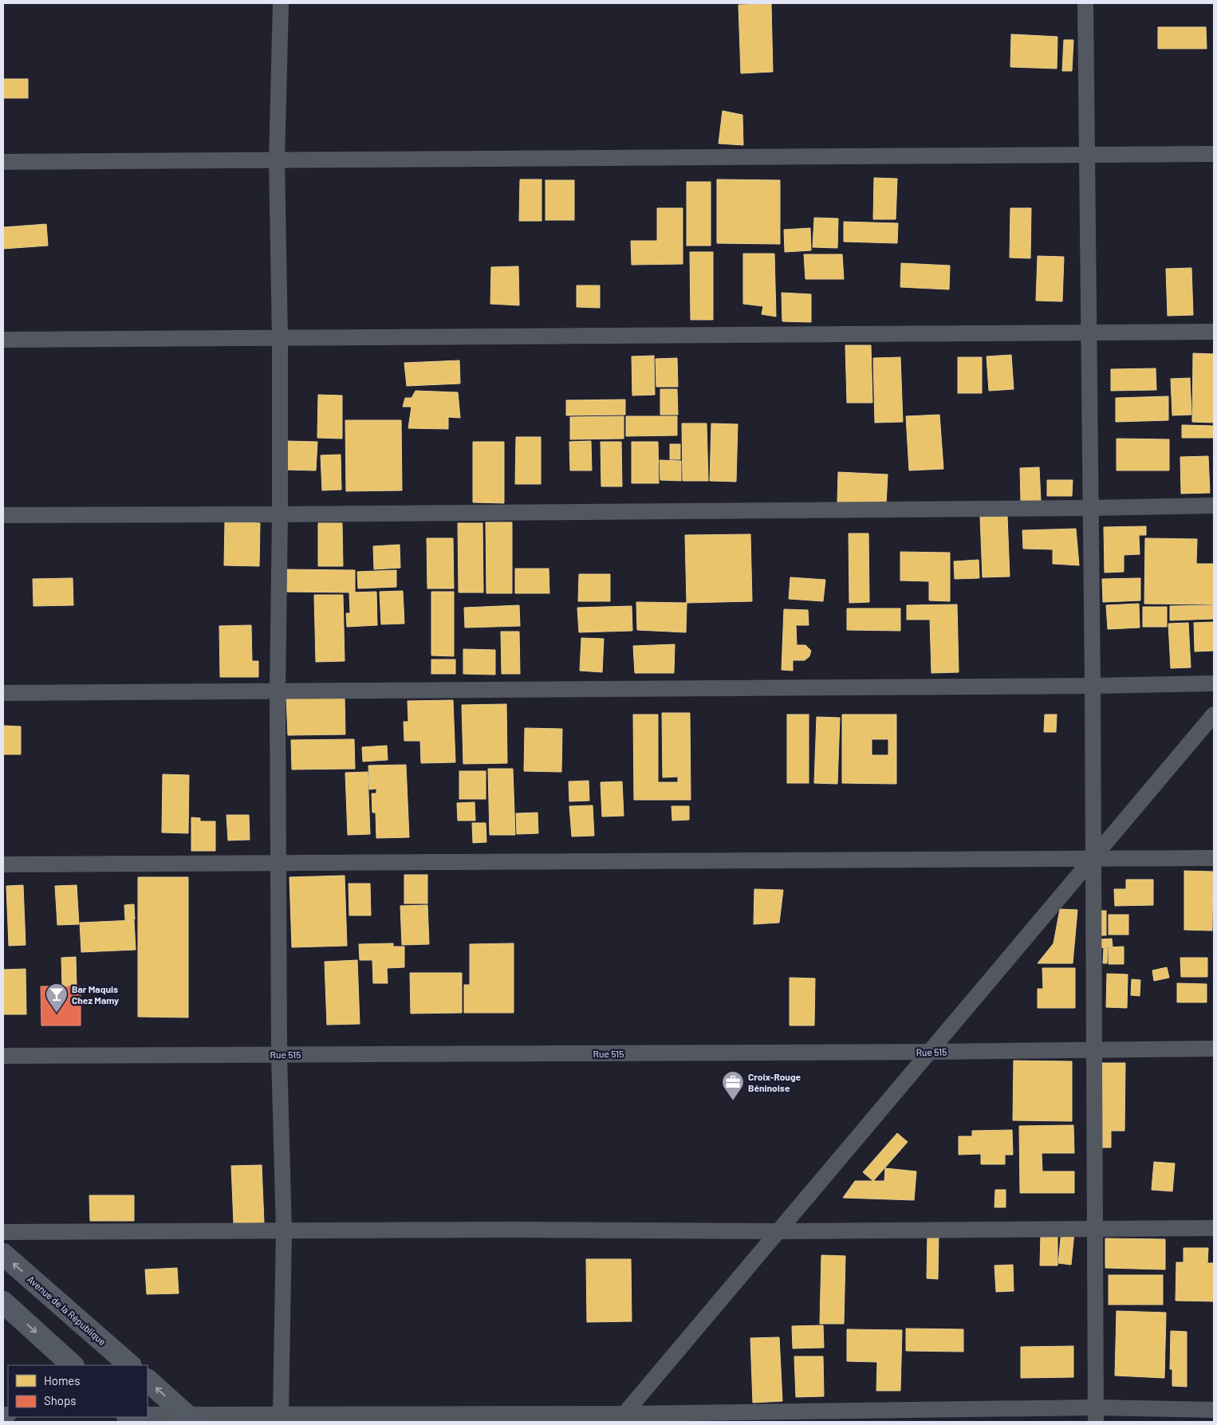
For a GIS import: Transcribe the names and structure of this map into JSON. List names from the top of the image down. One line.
{"streets":{"main road":["Avenue de la République"],"street":["Rue 515"]},"places":{"bar":["Bar Maquis Chez Mamy"],"office":["Croix-Rouge Béninoise"]},"legend":["Homes","Shops"]}
